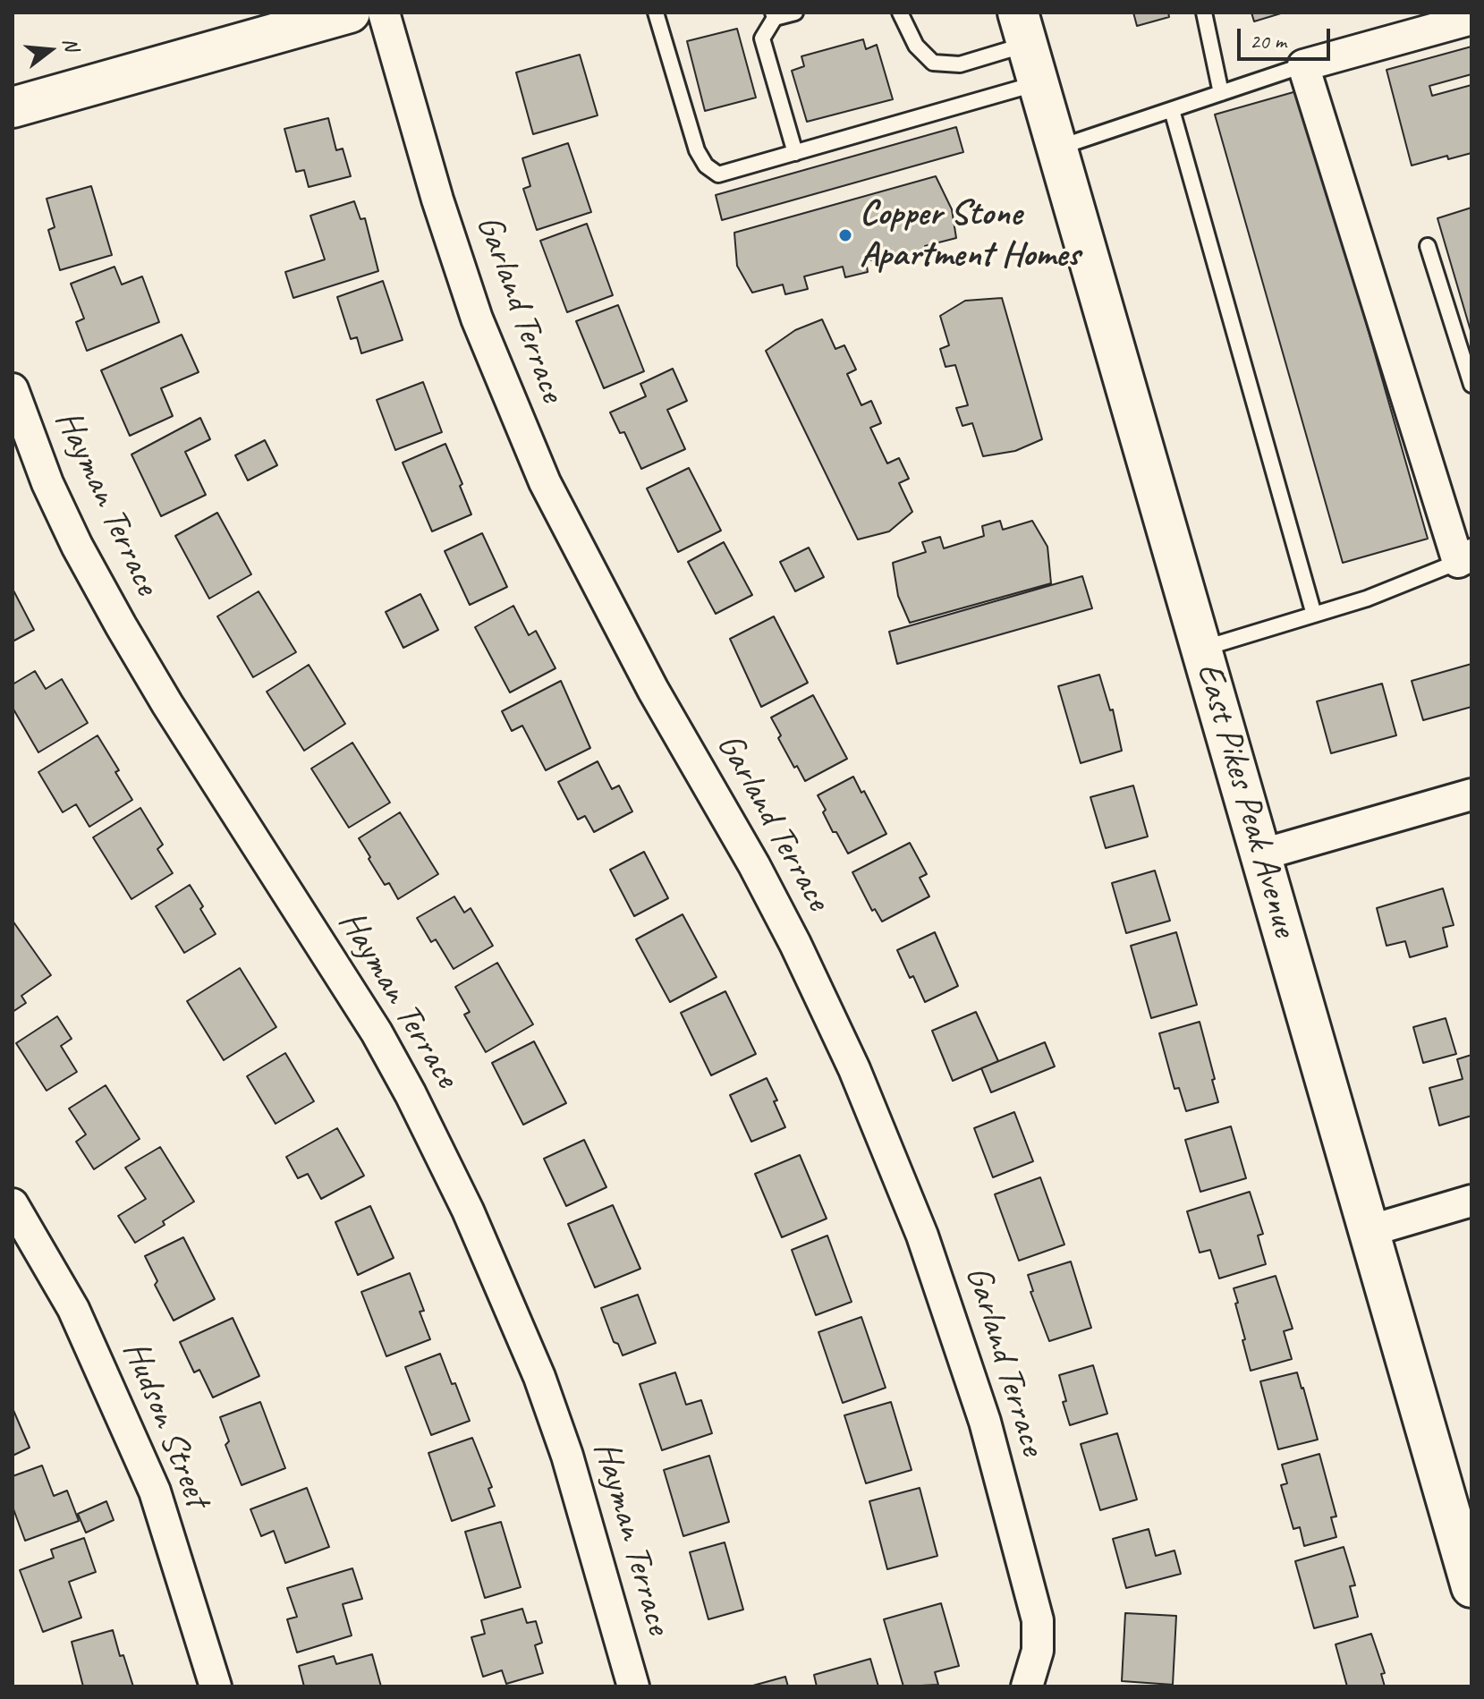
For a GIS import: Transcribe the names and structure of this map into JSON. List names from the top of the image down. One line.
{"streets":{"main road":["East Pikes Peak Avenue"],"street":["Garland Terrace","Hayman Terrace","Hudson Street"]},"places":["Copper Stone Apartment Homes"],"scale_bar":"20 m","north":"right"}
